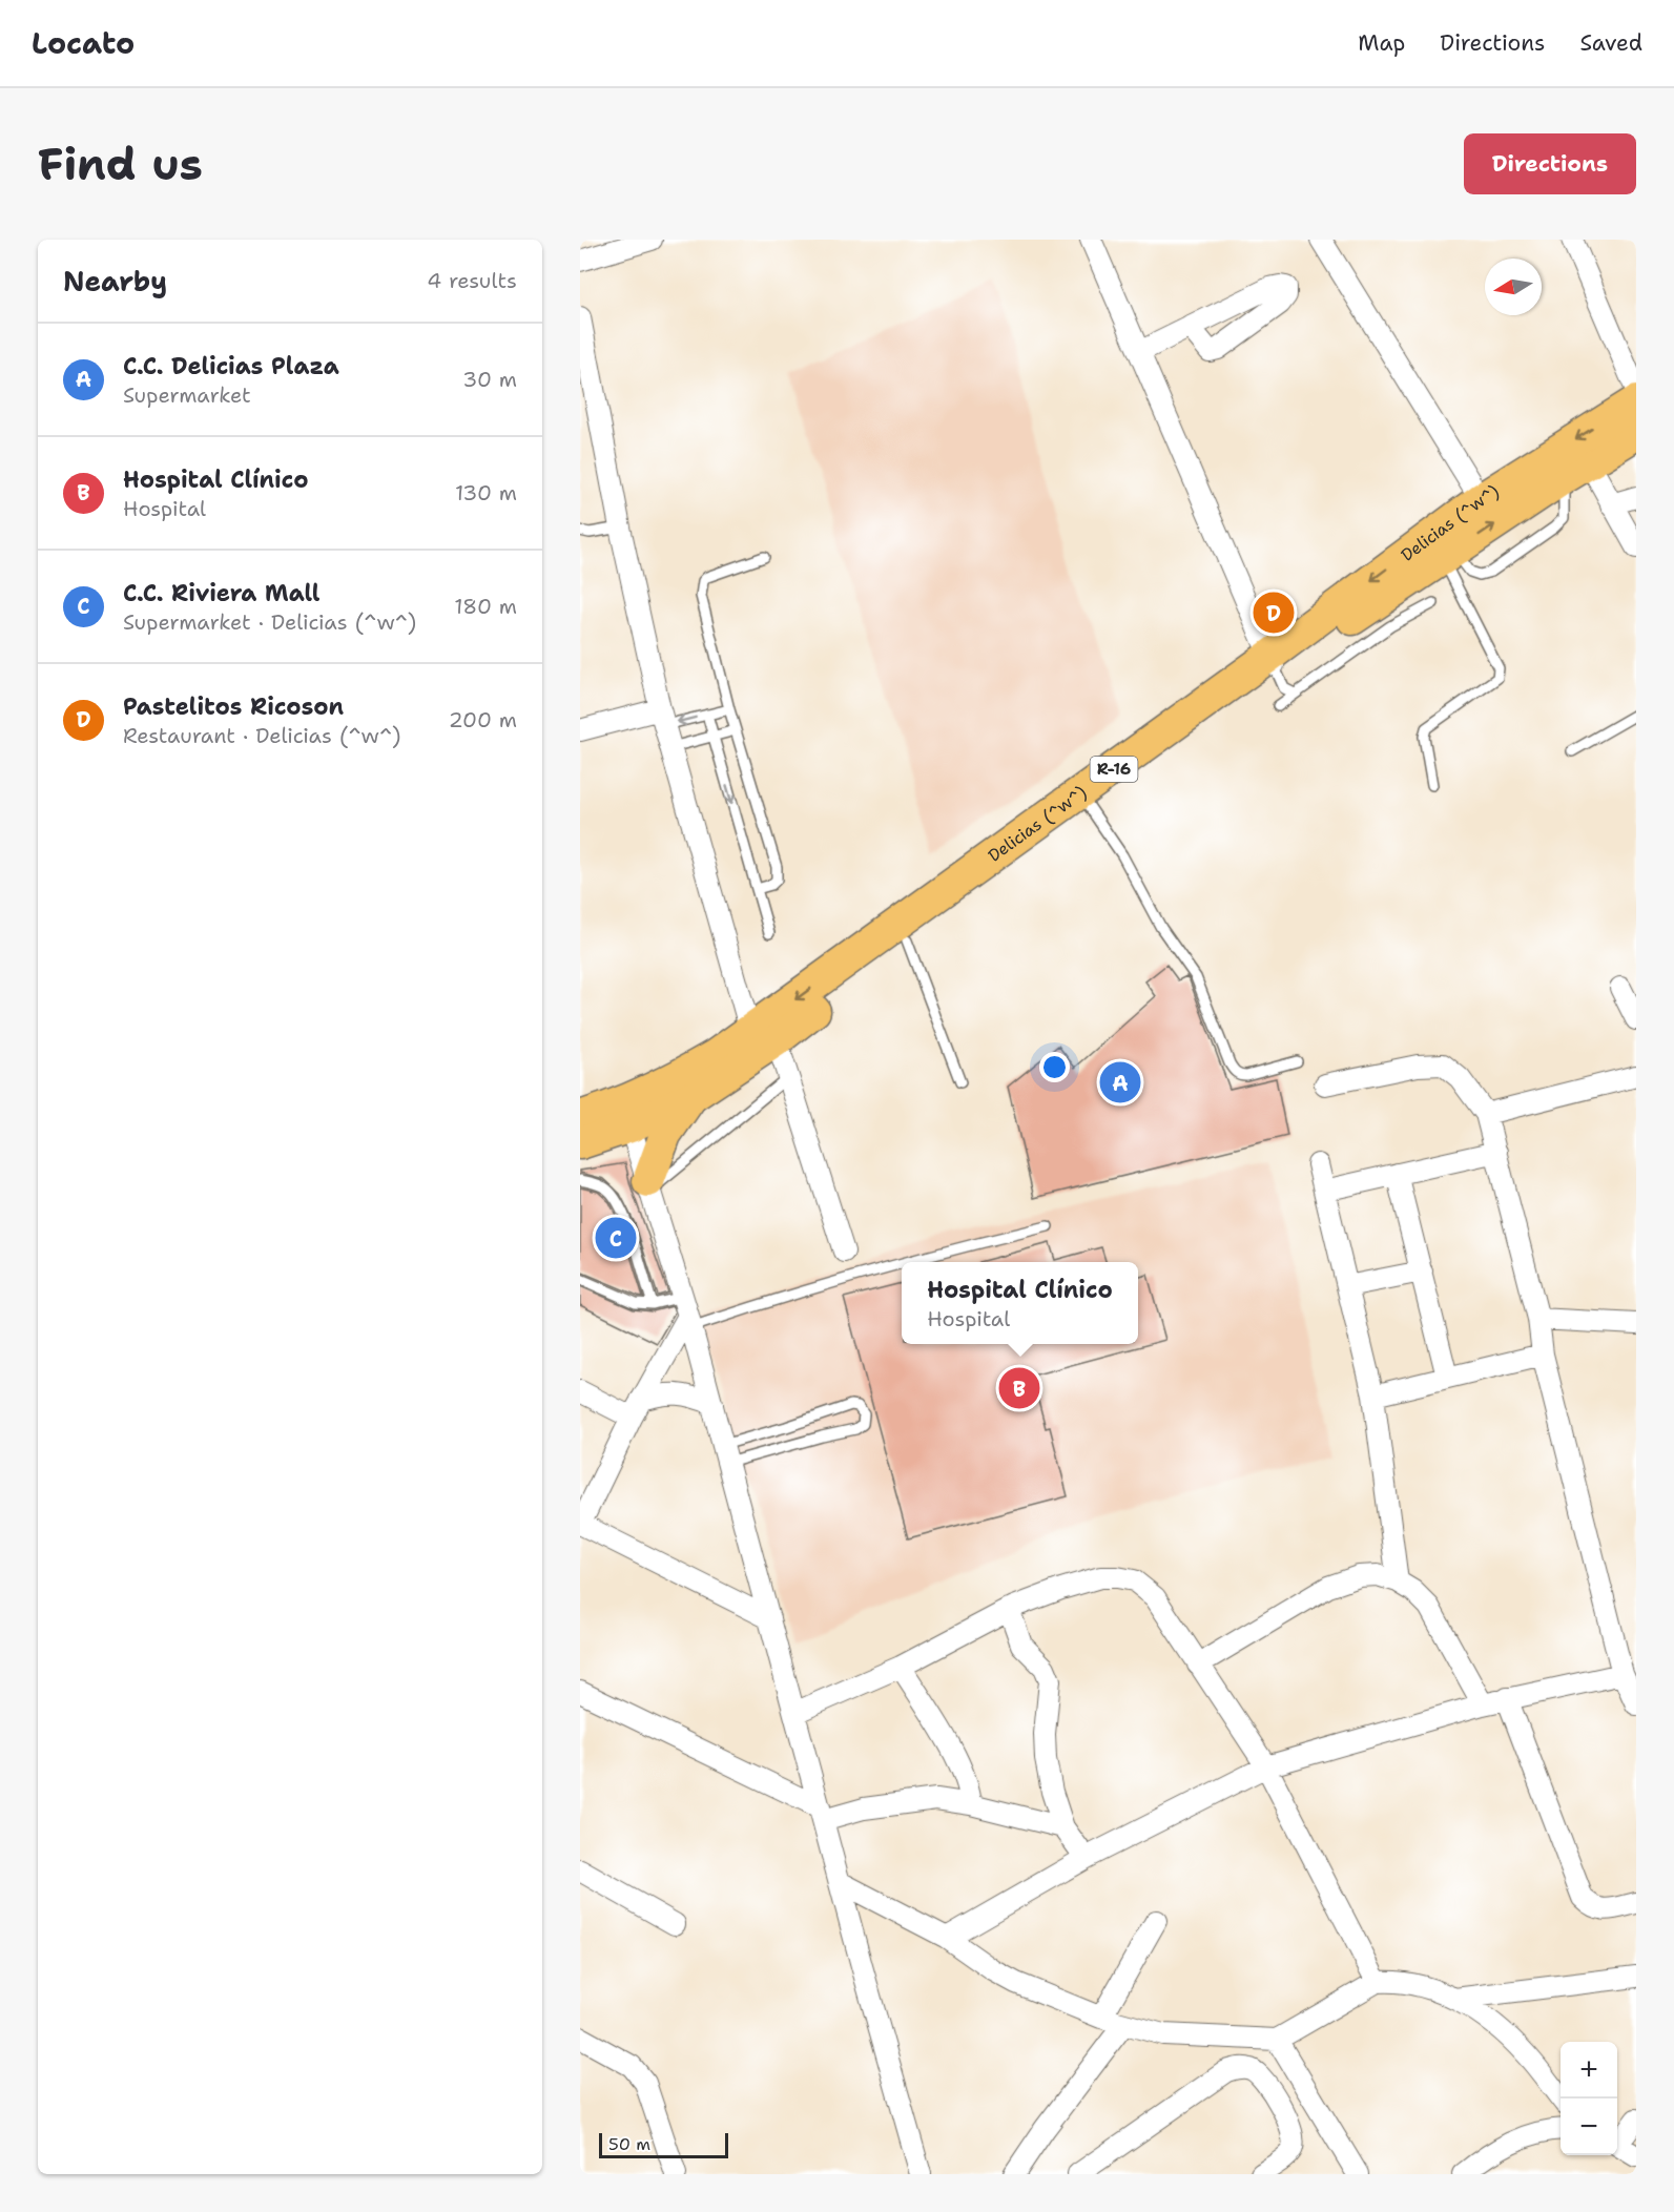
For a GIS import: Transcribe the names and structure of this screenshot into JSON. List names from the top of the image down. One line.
{"streets":{"main road":["Delicias (^w^)","R-16"]},"scale_bar":"50 m","north":"left","page":{"header":"Locato","nav":["Map","Directions","Saved"],"buttons":"Directions","title":"Find us","heading":["Nearby","4 results"],"list":[{"mark":"A","name":"C.C. Delicias Plaza","note":"Supermarket","value":"30 m"},{"mark":"B","name":"Hospital Clínico","note":"Hospital","value":"130 m"},{"mark":"C","name":"C.C. Riviera Mall","note":"Supermarket · Delicias (^w^)","value":"180 m"},{"mark":"D","name":"Pastelitos Ricoson","note":"Restaurant · Delicias (^w^)","value":"200 m"}],"pins":["D","A","C","B"],"popup":["Hospital Clínico","Hospital"],"map_buttons":["+","−"],"scale":"50 m"}}
